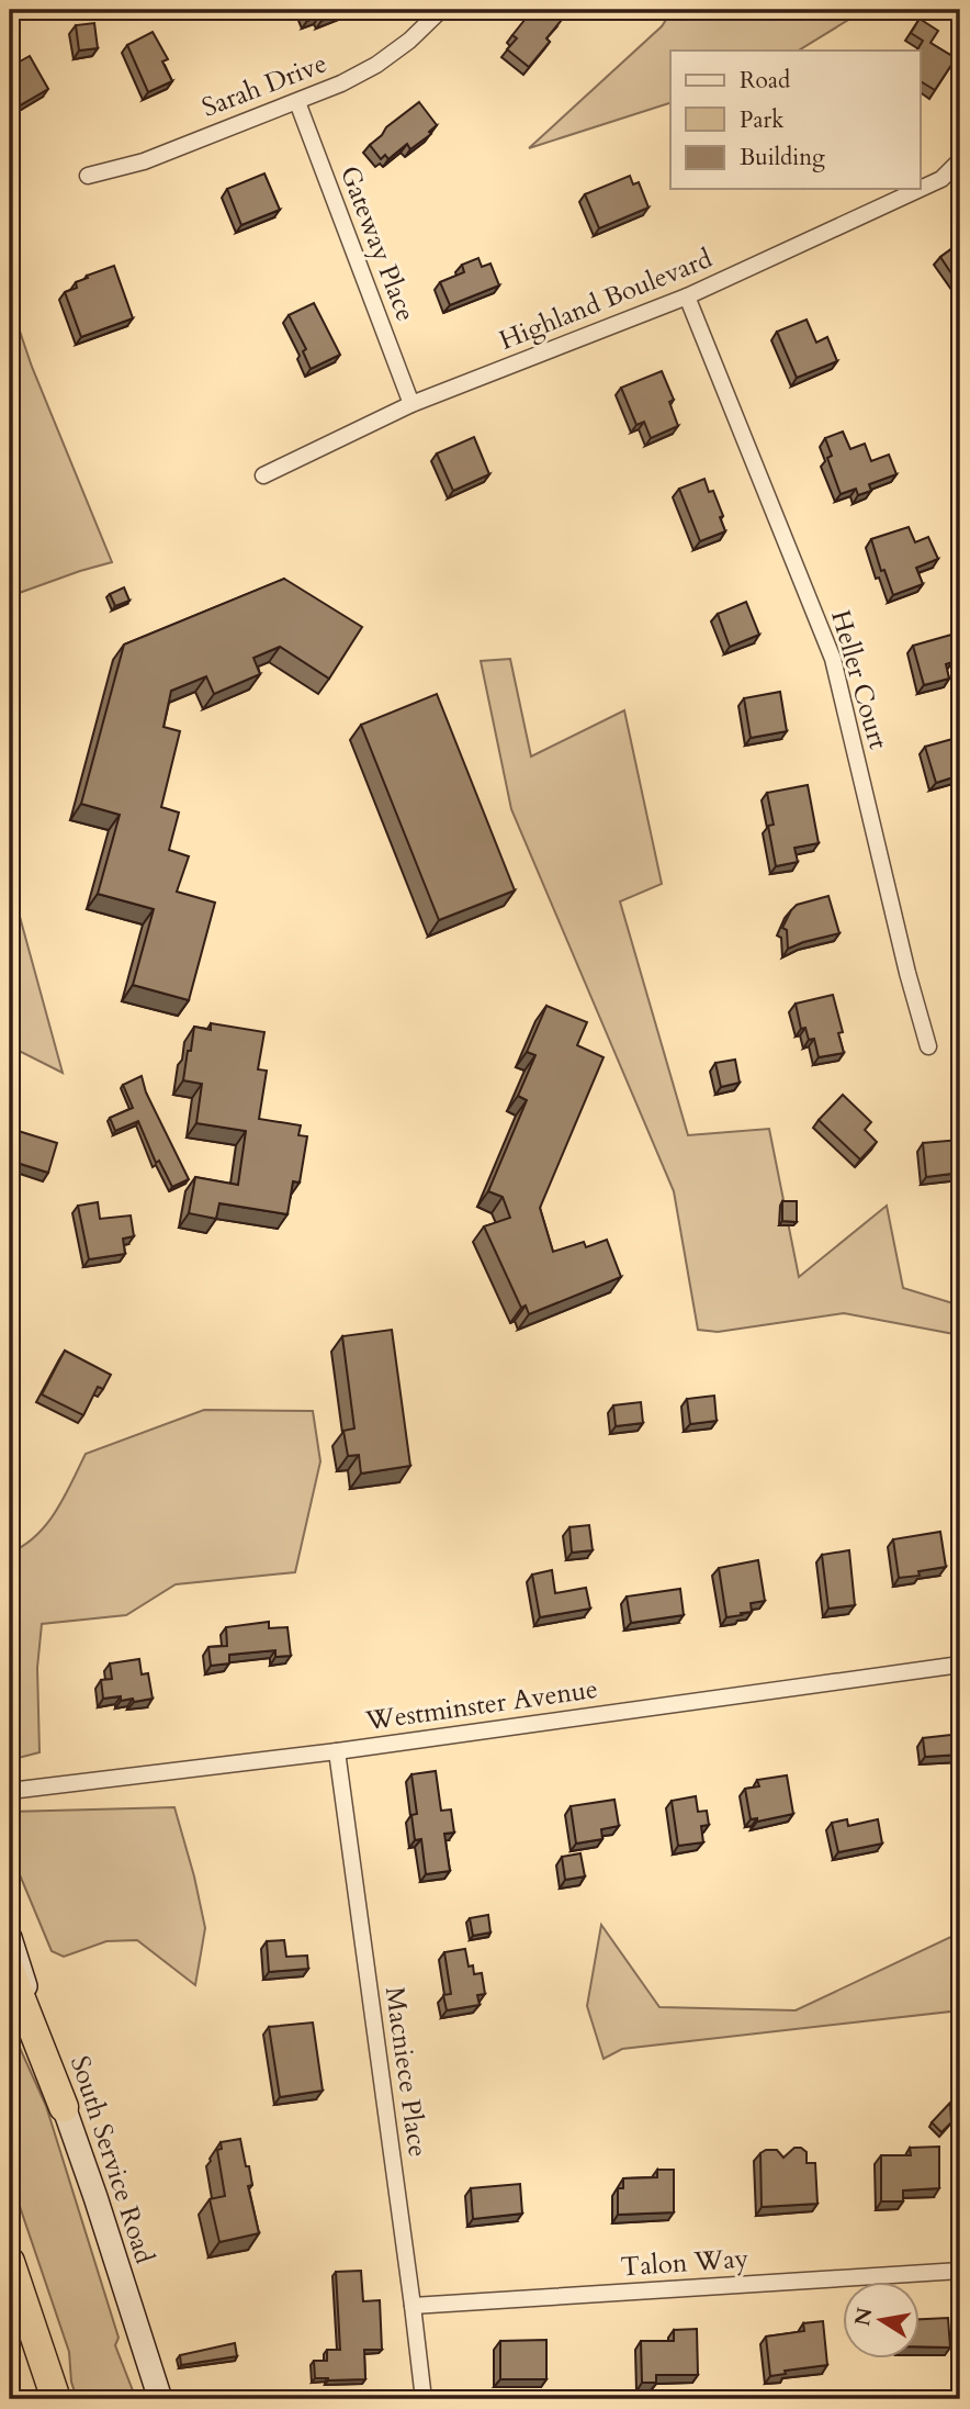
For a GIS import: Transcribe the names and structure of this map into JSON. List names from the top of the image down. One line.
{"streets":{"main road":["South Service Road"],"street":["Sarah Drive","Gateway Place","Highland Boulevard","Heller Court","Westminster Avenue","Macniece Place","Talon Way"]},"crossings":[["Sarah Drive","Gateway Place"],["Gateway Place","Highland Boulevard"],["Highland Boulevard","Heller Court"],["Westminster Avenue","Macniece Place"],["Macniece Place","Talon Way"]],"legend":["Road","Park","Building"],"north":"left"}
